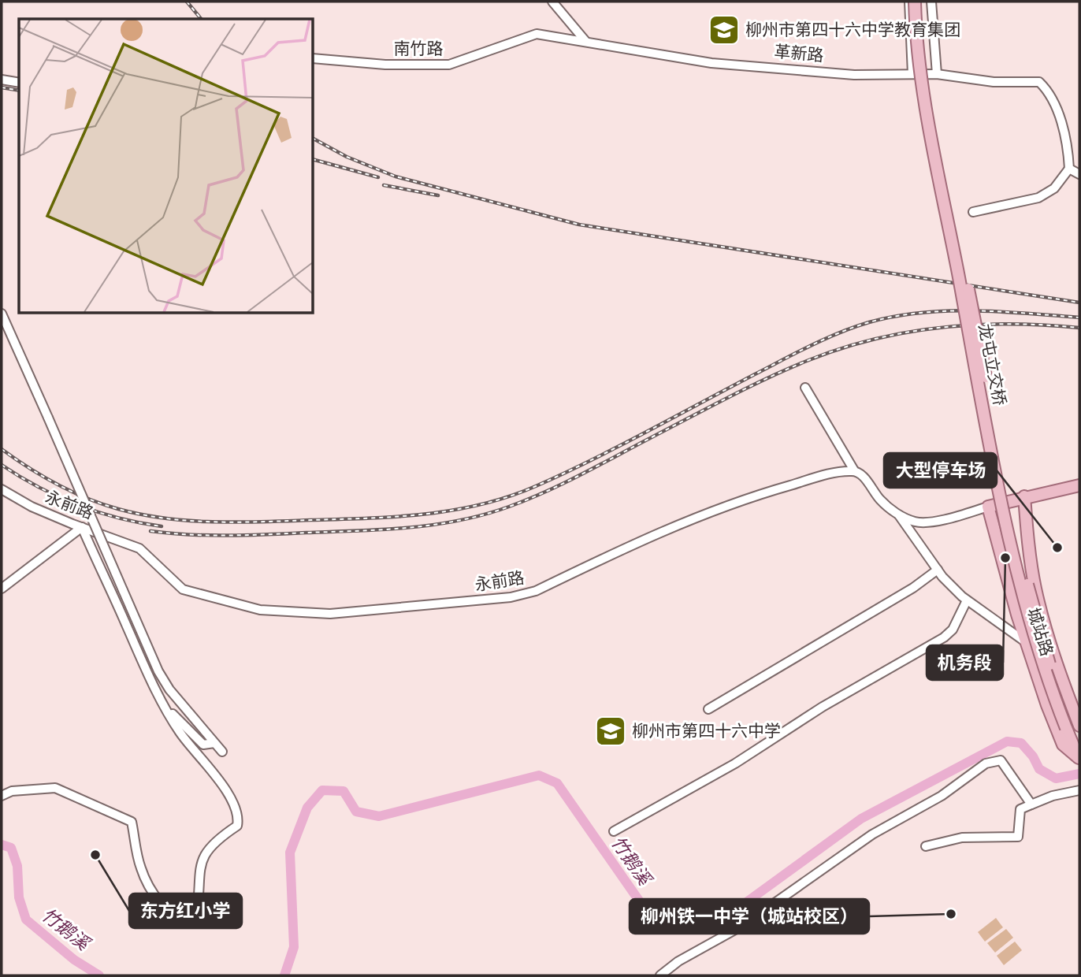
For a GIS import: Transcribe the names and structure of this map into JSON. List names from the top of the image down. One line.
{"streets":{"main road":["龙屯立交桥","城站路"],"street":["南竹路","革新路","永前路"]},"crossings":[["南竹路","革新路"],["龙屯立交桥","城站路"]],"water":["竹鹅溪"],"places":{"school or university":["柳州市第四十六中学教育集团","柳州市第四十六中学"],"other":["大型停车场","机务段","东方红小学","柳州铁一中学（城站校区）"]}}
